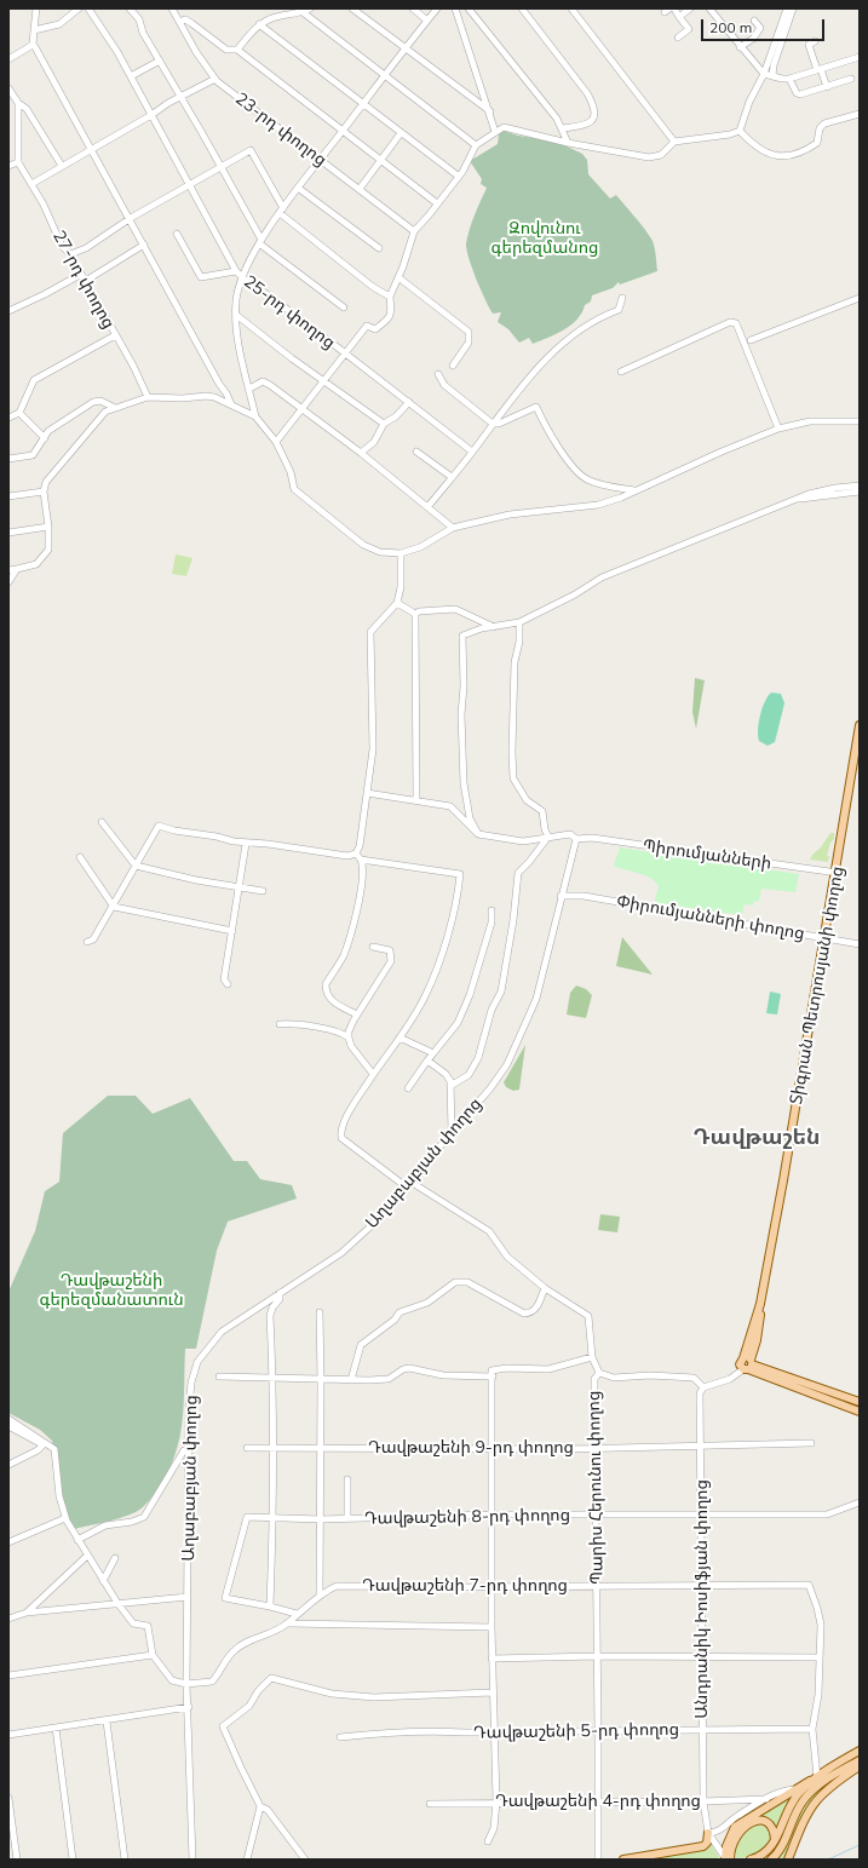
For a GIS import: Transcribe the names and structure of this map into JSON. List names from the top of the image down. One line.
{"streets":{"main road":["Տիգրան Պետրոսյանի փողոց"],"street":["23-րդ փողոց","27-րդ փողոց","25-րդ փողոց","Պիրումյանների","Փիրումյանների փողոց","Աղաբաբյան փողոց","Դավթաշենի 9-րդ փողոց","Պարիս Հերունու փողոց","Դավթաշենի 8-րդ փողոց","Դավթաշենի 7-րդ փողոց","Անդրանիկ Իոսիֆյան փողոց","Դավթաշենի 5-րդ փողոց","Դավթաշենի 4-րդ փողոց"]},"crossings":[["Պիրումյանների","Տիգրան Պետրոսյանի փողոց"],["Պիրումյանների","Աղաբաբյան փողոց"],["Փիրումյանների փողոց","Տիգրան Պետրոսյանի փողոց"],["Փիրումյանների փողոց","Աղաբաբյան փողոց"],["Աղաբաբյան փողոց","Պարիս Հերունու փողոց"],["Աղաբաբյան փողոց","Դավթաշենի 7-րդ փողոց"],["Դավթաշենի 9-րդ փողոց","Պարիս Հերունու փողոց"],["Դավթաշենի 9-րդ փողոց","Անդրանիկ Իոսիֆյան փողոց"],["Պարիս Հերունու փողոց","Դավթաշենի 8-րդ փողոց"],["Պարիս Հերունու փողոց","Դավթաշենի 7-րդ փողոց"],["Պարիս Հերունու փողոց","Դավթաշենի 5-րդ փողոց"],["Պարիս Հերունու փողոց","Դավթաշենի 4-րդ փողոց"],["Դավթաշենի 8-րդ փողոց","Անդրանիկ Իոսիֆյան փողոց"],["Դավթաշենի 7-րդ փողոց","Անդրանիկ Իոսիֆյան փողոց"],["Անդրանիկ Իոսիֆյան փողոց","Դավթաշենի 5-րդ փողոց"],["Անդրանիկ Իոսիֆյան փողոց","Դավթաշենի 4-րդ փողոց"]],"districts":["Դավթաշեն"],"parks":["Զովունու գերեզմանոց","Դավթաշենի գերեզմանատուն"],"scale_bar":"200 m"}
